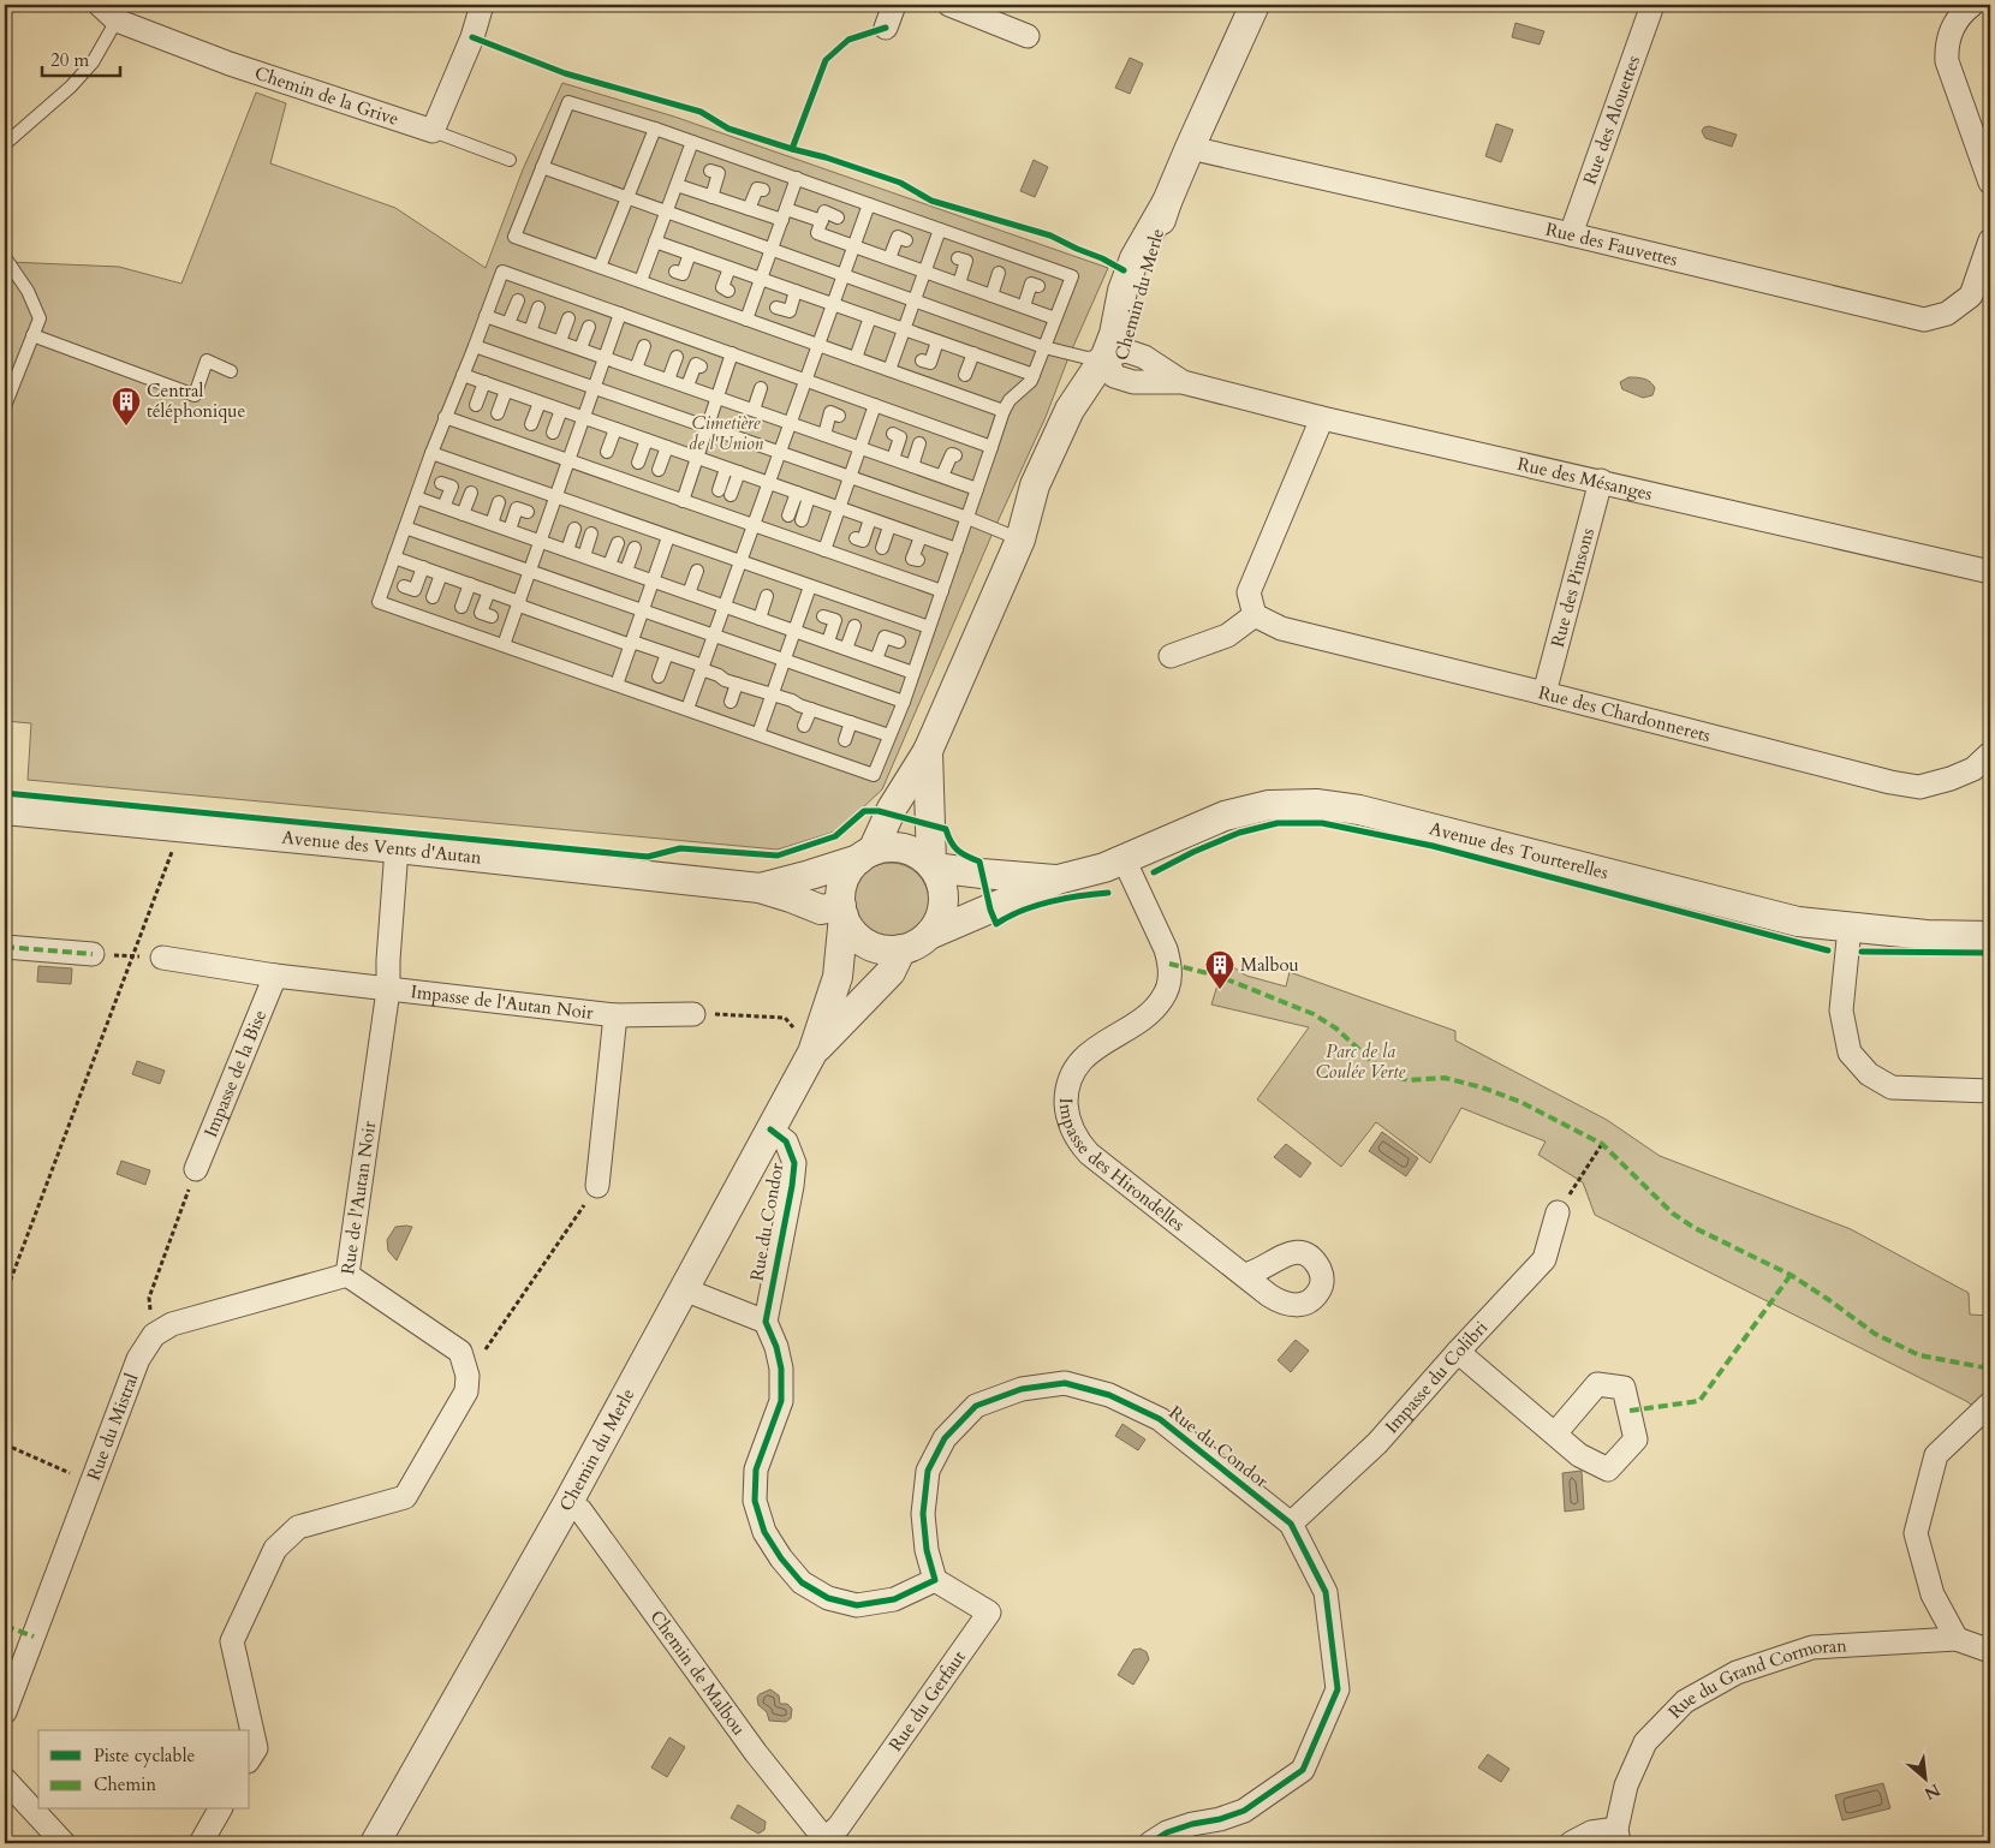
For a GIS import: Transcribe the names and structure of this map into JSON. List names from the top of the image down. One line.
{"streets":{"street":["Chemin de la Grive","Rue des Alouettes","Rue des Fauvettes","Chemin du Merle","Rue des Mésanges","Rue des Pinsons","Rue des Chardonnerets","Avenue des Vents d'Autan","Avenue des Tourterelles","Impasse de l'Autan Noir","Impasse de la Bise","Impasse des Hirondelles","Rue de l'Autan Noir","Rue du Condor","Impasse du Colibri","Rue du Mistral","Chemin de Malbou","Rue du Grand Cormoran","Rue du Gerfaut"]},"crossings":[["Rue des Alouettes","Rue des Fauvettes"],["Rue des Fauvettes","Chemin du Merle"],["Chemin du Merle","Rue des Mésanges"],["Chemin du Merle","Avenue des Vents d'Autan"],["Chemin du Merle","Avenue des Tourterelles"],["Chemin du Merle","Rue du Condor"],["Chemin du Merle","Chemin de Malbou"],["Rue des Mésanges","Rue des Pinsons"],["Rue des Pinsons","Rue des Chardonnerets"],["Avenue des Vents d'Autan","Avenue des Tourterelles"],["Avenue des Vents d'Autan","Rue de l'Autan Noir"],["Avenue des Tourterelles","Impasse des Hirondelles"],["Impasse de l'Autan Noir","Rue de l'Autan Noir"],["Rue du Condor","Impasse du Colibri"],["Rue du Condor","Rue du Gerfaut"],["Chemin de Malbou","Rue du Gerfaut"]],"parks":["Cimetière de l'Union","Parc de la Coulée Verte"],"places":{"building":["Central téléphonique","Malbou"]},"legend":["Piste cyclable","Chemin"],"scale_bar":"20 m","north":"bottom right"}
